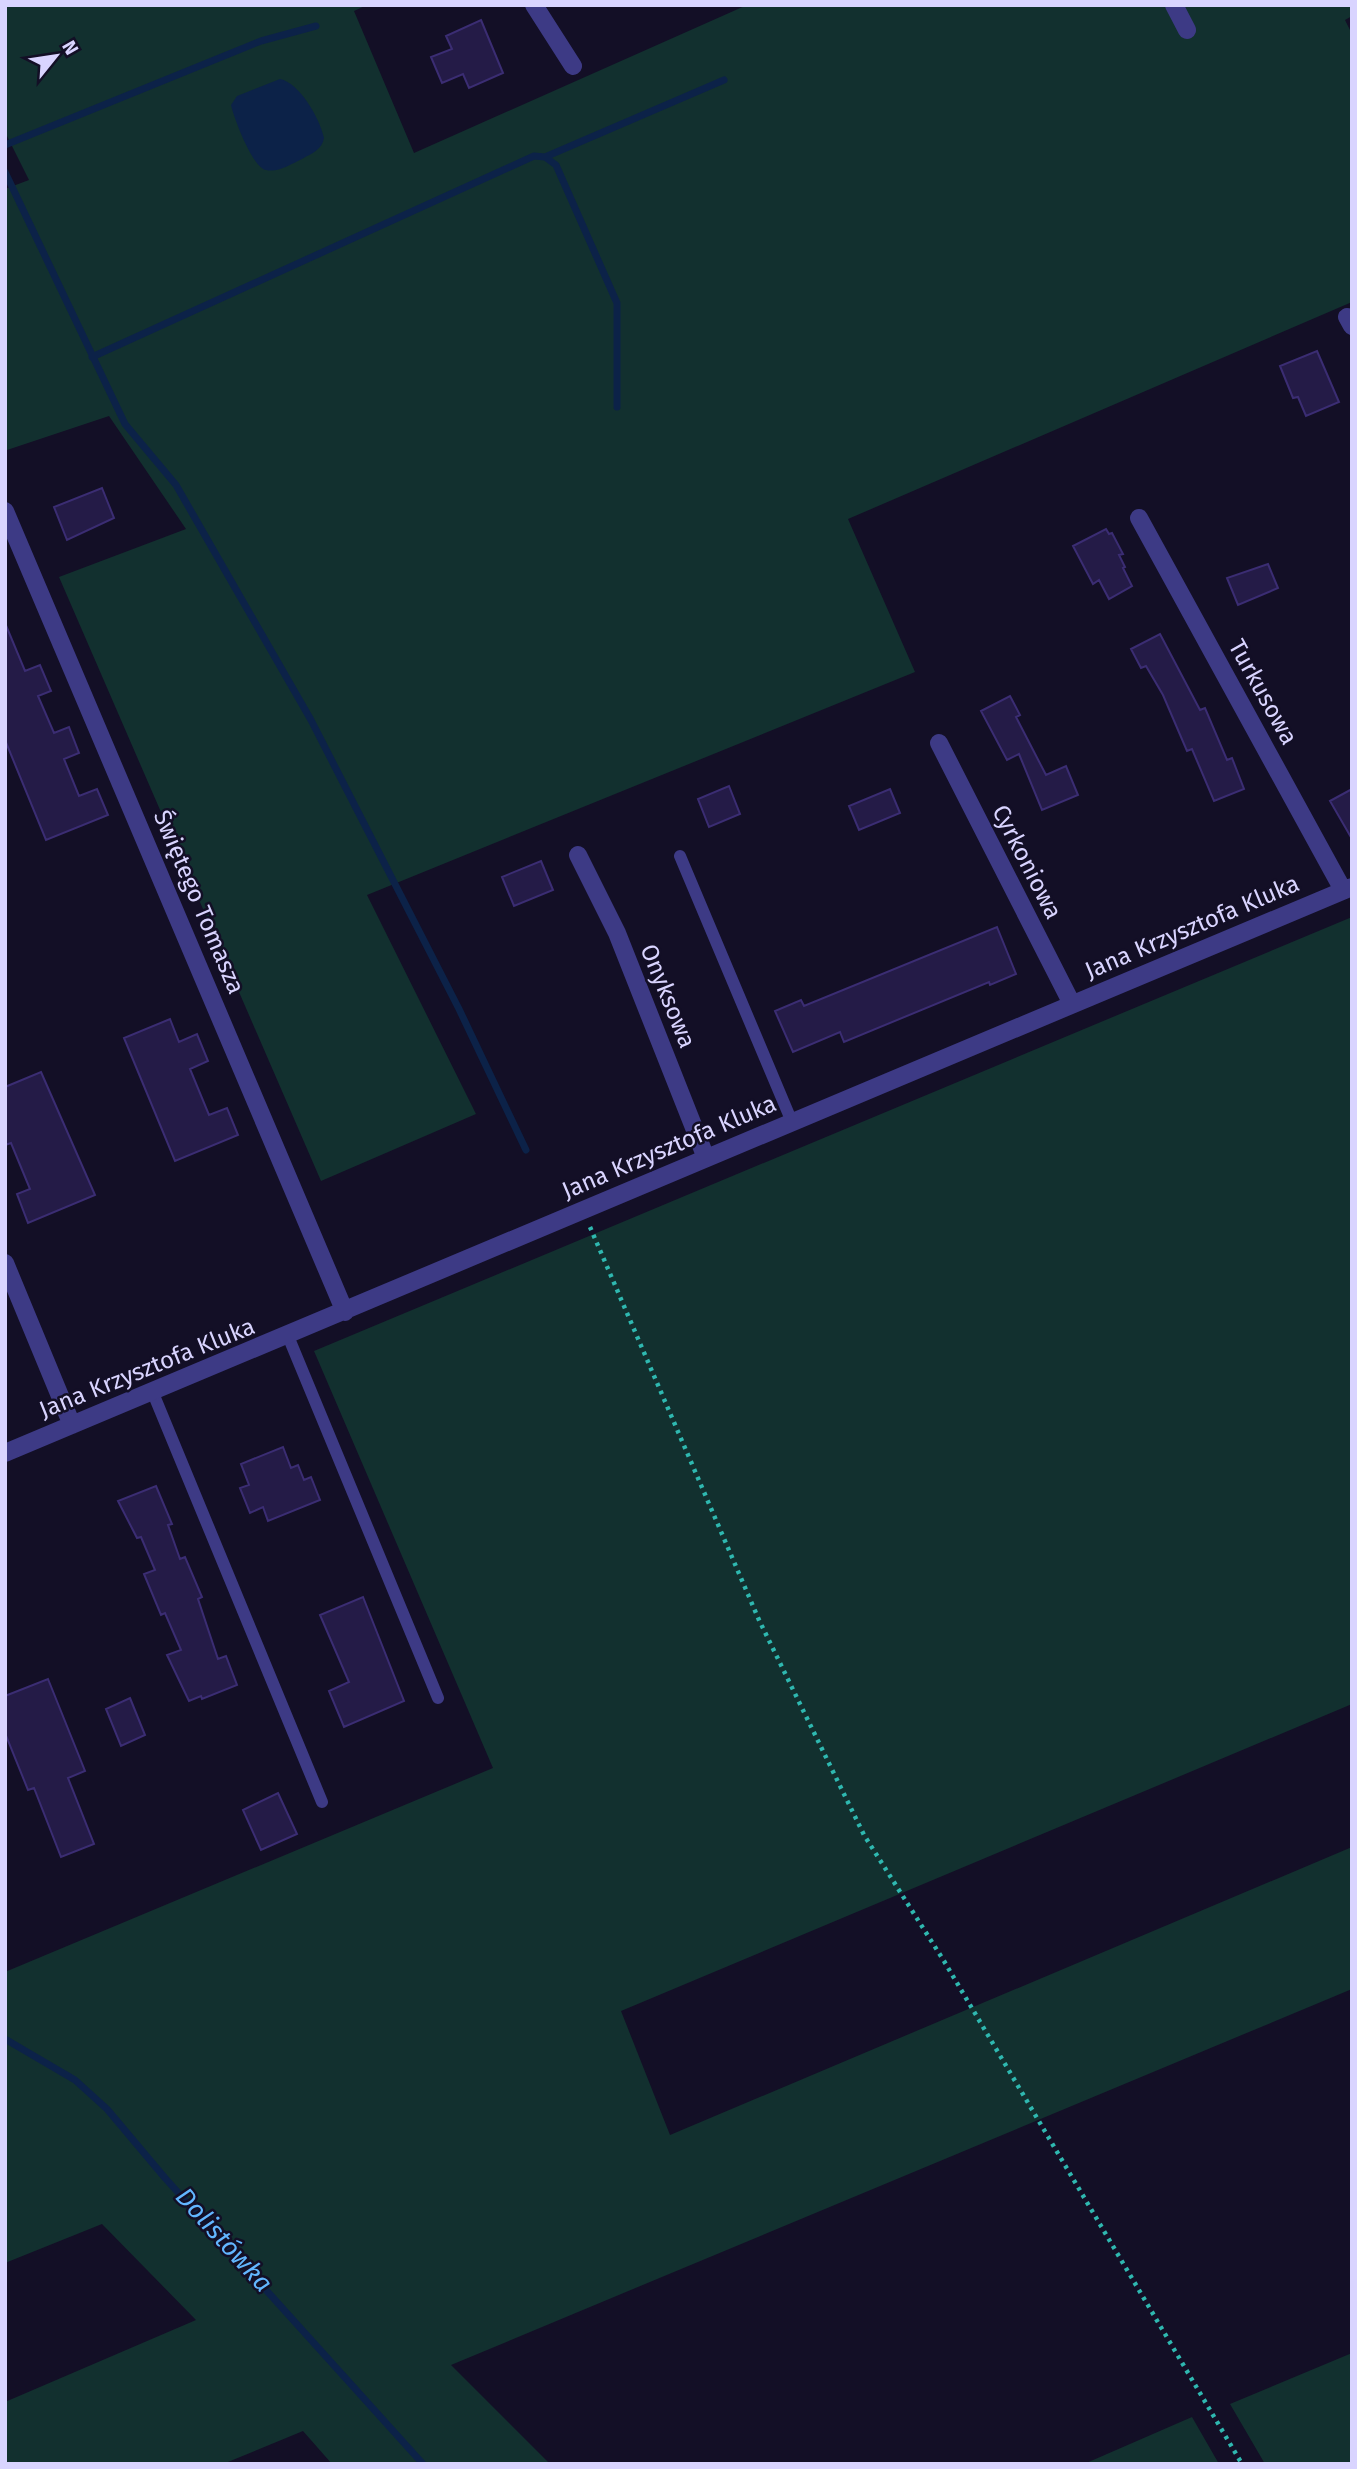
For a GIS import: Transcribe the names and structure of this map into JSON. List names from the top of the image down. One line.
{"streets":{"street":["Turkusowa","Cyrkoniowa","Świętego Tomasza","Jana Krzysztofa Kluka","Onyksowa"]},"crossings":[["Turkusowa","Jana Krzysztofa Kluka"],["Cyrkoniowa","Jana Krzysztofa Kluka"],["Świętego Tomasza","Jana Krzysztofa Kluka"],["Jana Krzysztofa Kluka","Onyksowa"]],"water":["Dolistówka"],"north":"top right"}
